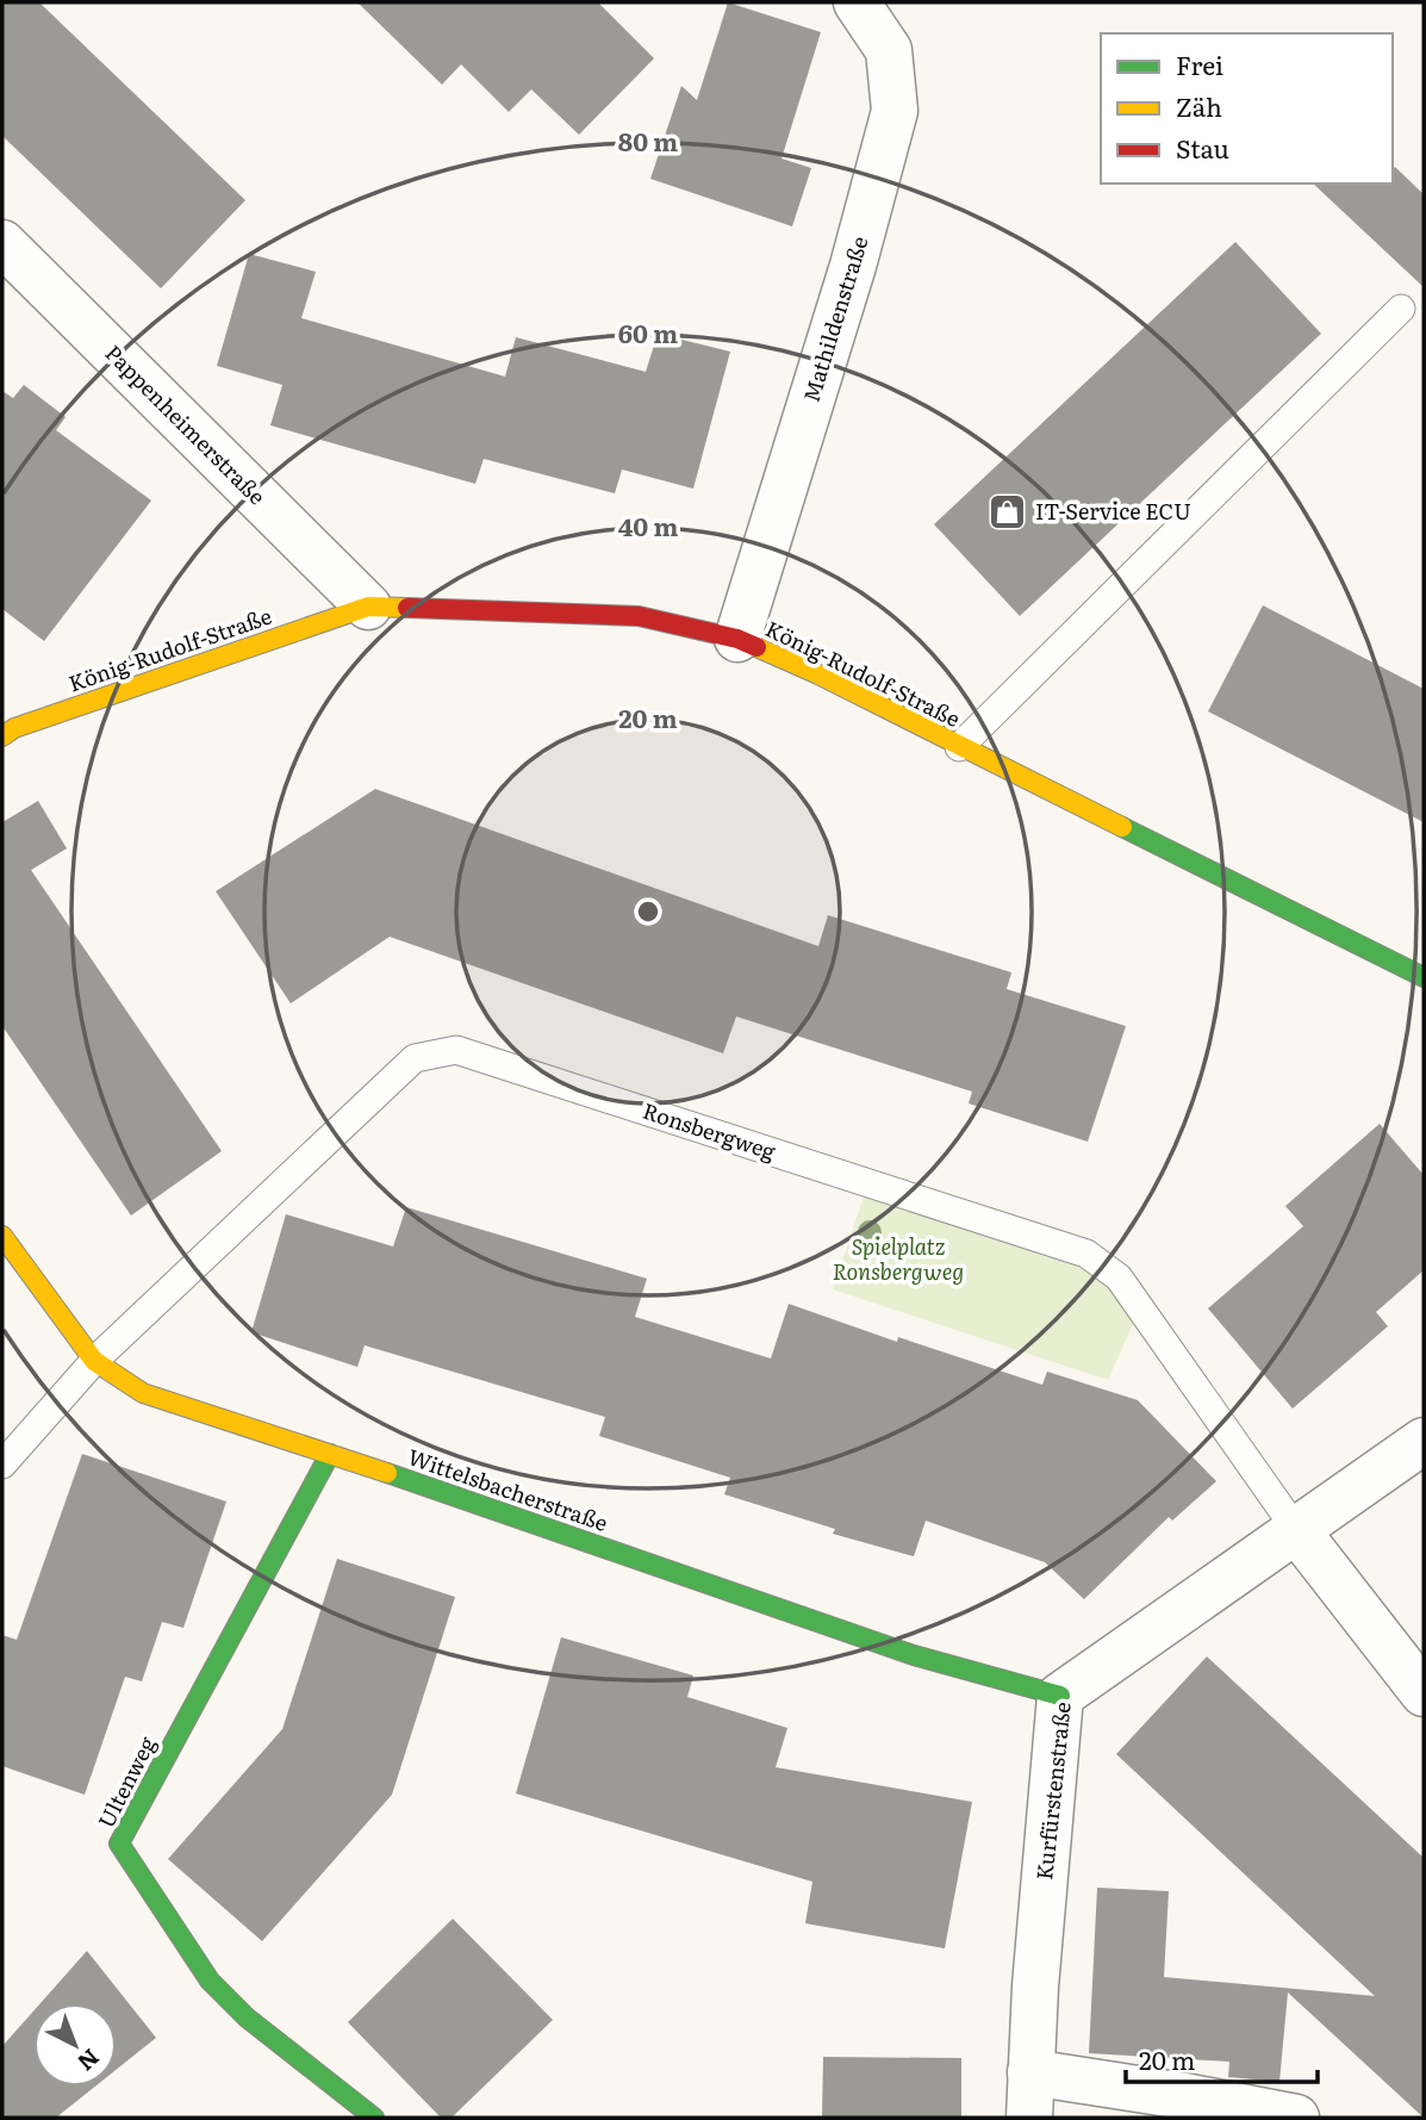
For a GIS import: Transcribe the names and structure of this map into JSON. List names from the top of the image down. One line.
{"streets":{"street":["Mathildenstraße","Pappenheimerstraße","König-Rudolf-Straße","Wittelsbacherstraße","Ultenweg","Kurfürstenstraße"],"lane":["Ronsbergweg"]},"crossings":[["Mathildenstraße","König-Rudolf-Straße"],["Pappenheimerstraße","König-Rudolf-Straße"],["Ronsbergweg","Wittelsbacherstraße"],["Ronsbergweg","Kurfürstenstraße"],["Wittelsbacherstraße","Ultenweg"],["Wittelsbacherstraße","Kurfürstenstraße"]],"parks":["Spielplatz Ronsbergweg"],"places":{"shop":["IT-Service ECU"]},"legend":["Frei","Zäh","Stau"],"scale_bar":"20 m","north":"bottom right","rings":["80 m","60 m","40 m","20 m"]}
